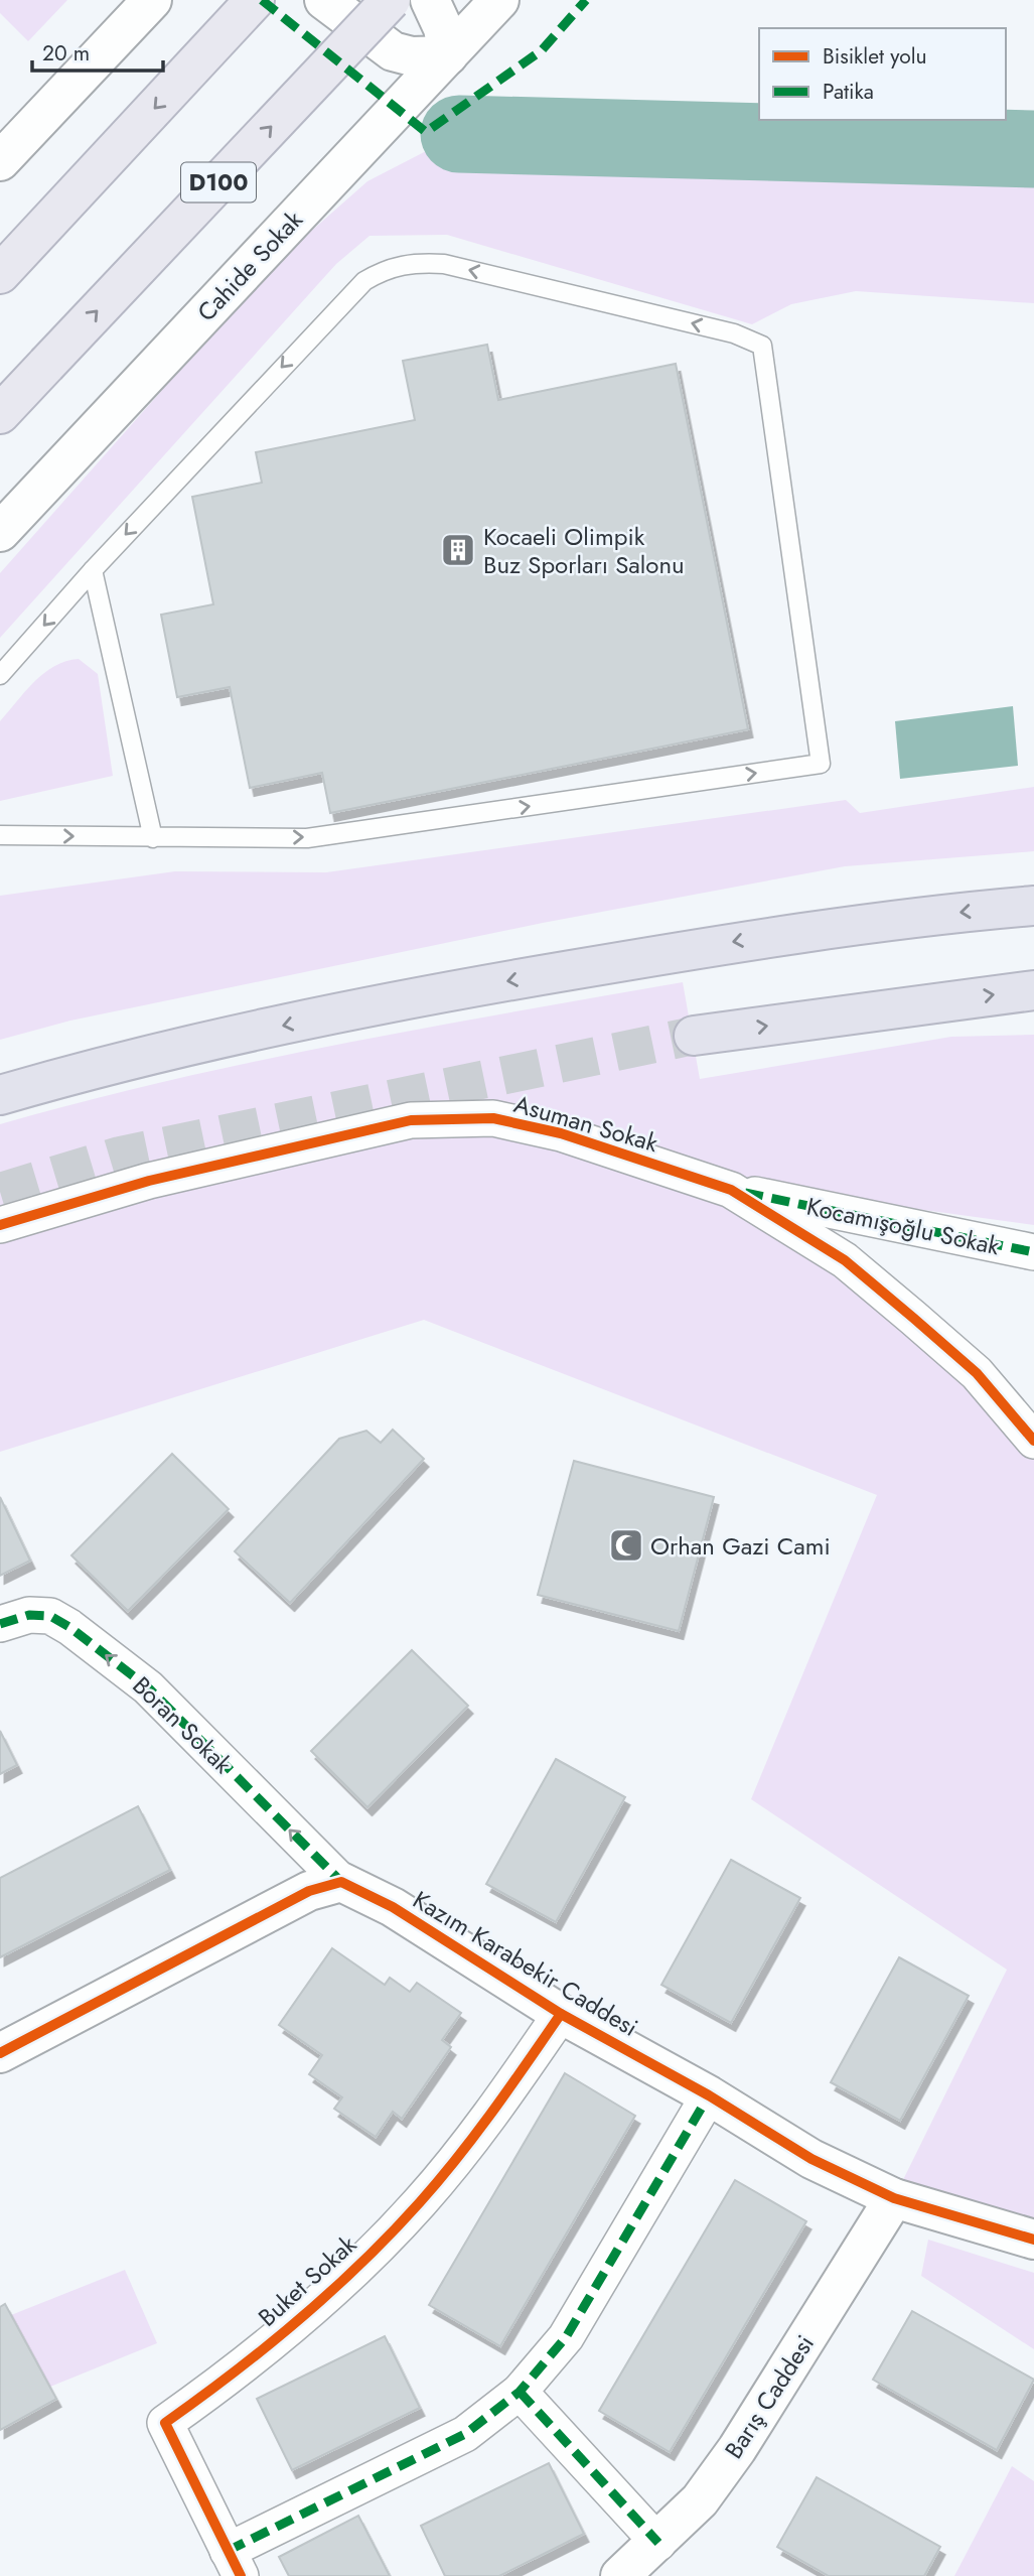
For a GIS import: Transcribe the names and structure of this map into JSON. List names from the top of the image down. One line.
{"streets":{"highway":["D100"],"main road":["Cahide Sokak","Kazım Karabekir Caddesi","Barış Caddesi"],"street":["Asuman Sokak","Kocamışoğlu Sokak","Boran Sokak","Buket Sokak"]},"crossings":[["Asuman Sokak","Kocamışoğlu Sokak"],["Boran Sokak","Kazım Karabekir Caddesi"],["Kazım Karabekir Caddesi","Buket Sokak"],["Kazım Karabekir Caddesi","Barış Caddesi"]],"one_way":["Boran Sokak"],"places":{"building":["Kocaeli Olimpik Buz Sporları Salonu"],"mosque":["Orhan Gazi Cami"]},"legend":["Bisiklet yolu","Patika"],"scale_bar":"20 m"}
